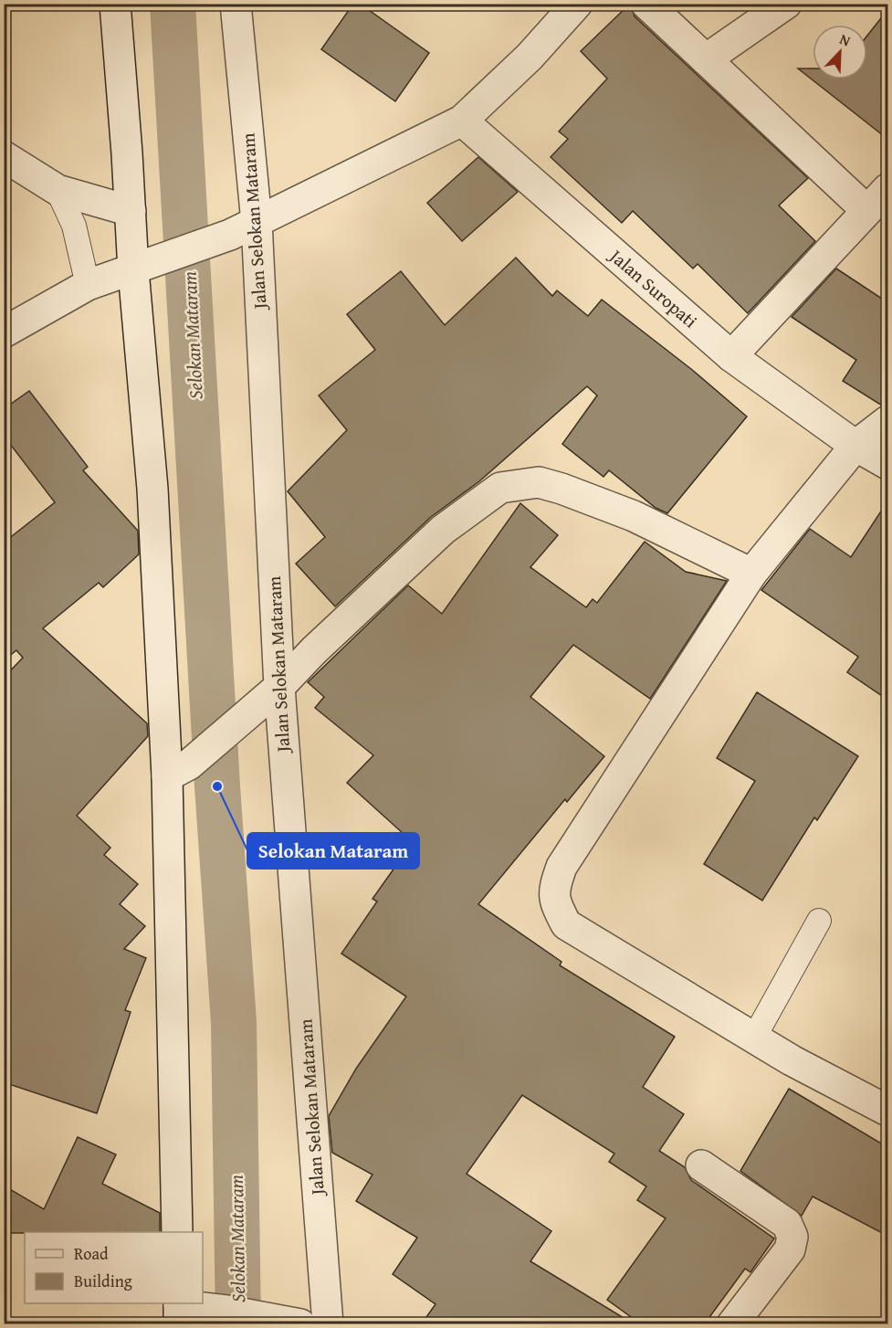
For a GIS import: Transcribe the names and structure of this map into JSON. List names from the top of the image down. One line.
{"streets":{"street":["Jalan Selokan Mataram","Jalan Suropati"]},"water":["Selokan Mataram"],"places":["Selokan Mataram"],"legend":["Road","Building"],"north":"top right"}
